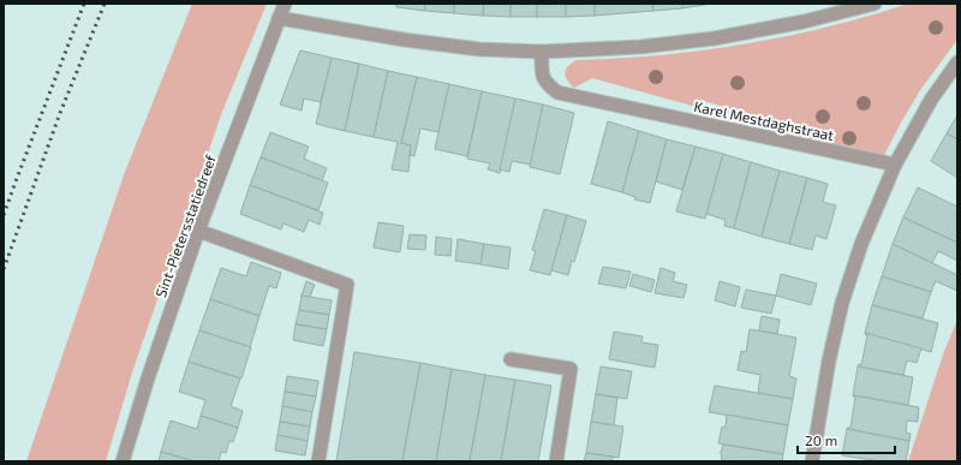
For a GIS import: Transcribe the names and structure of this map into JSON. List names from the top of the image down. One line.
{"streets":{"street":["Karel Mestdaghstraat","Sint-Pietersstatiedreef"]},"scale_bar":"20 m"}
